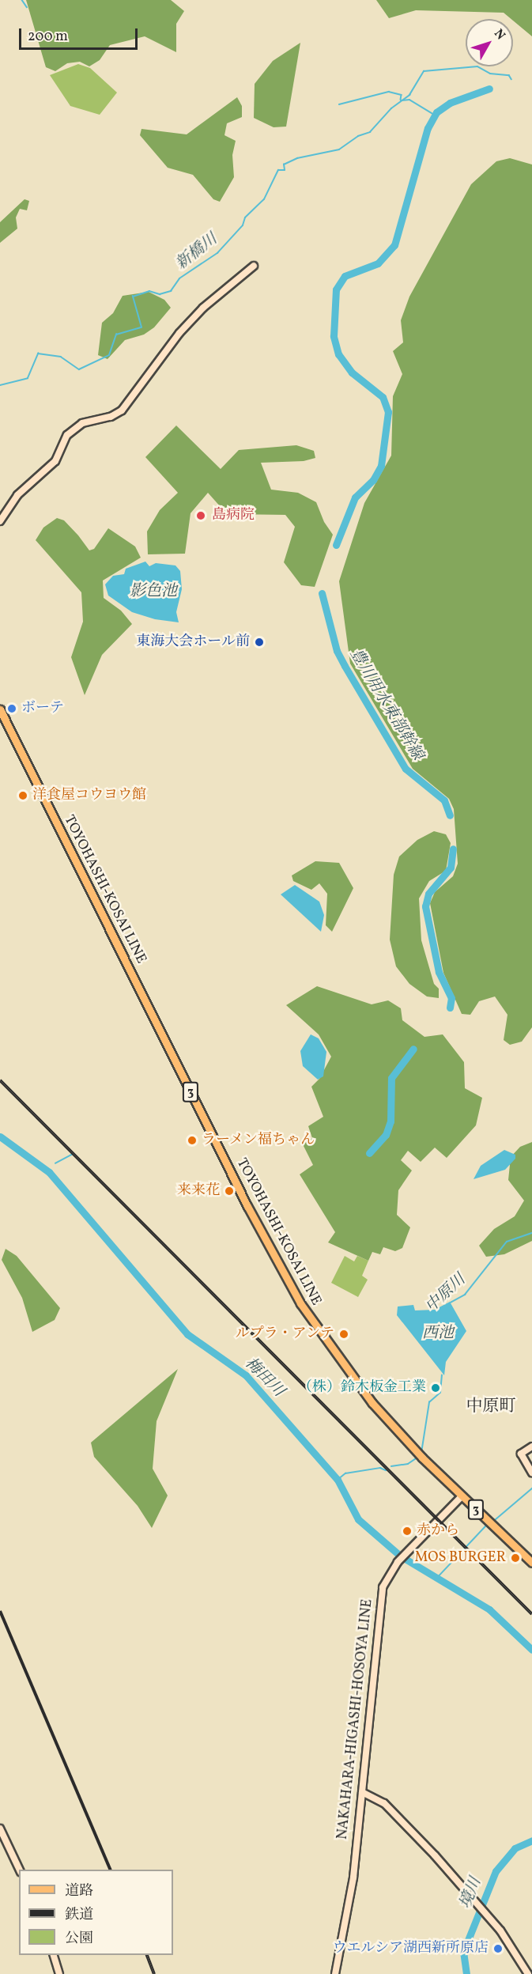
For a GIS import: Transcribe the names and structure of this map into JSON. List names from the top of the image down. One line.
{"streets":{"main road":["TOYOHASHI-KOSAI LINE","3"],"street":["NAKAHARA-HIGASHI-HOSOYA LINE"]},"crossings":[["TOYOHASHI-KOSAI LINE","NAKAHARA-HIGASHI-HOSOYA LINE"]],"districts":["中原町"],"water":["新橋川","影色池","豊川用水東部幹線","中原川","西池","梅田川","境川"],"places":["島病院","東海大会ホール前","ボーテ","洋食屋コウヨウ館","ラーメン福ちゃん","来来花","ルプラ・アンテ","（株）鈴木板金工業","赤から","MOS BURGER","ウエルシア湖西新所原店"],"legend":["道路","鉄道","公園"],"scale_bar":"200 m","north":"top right"}
